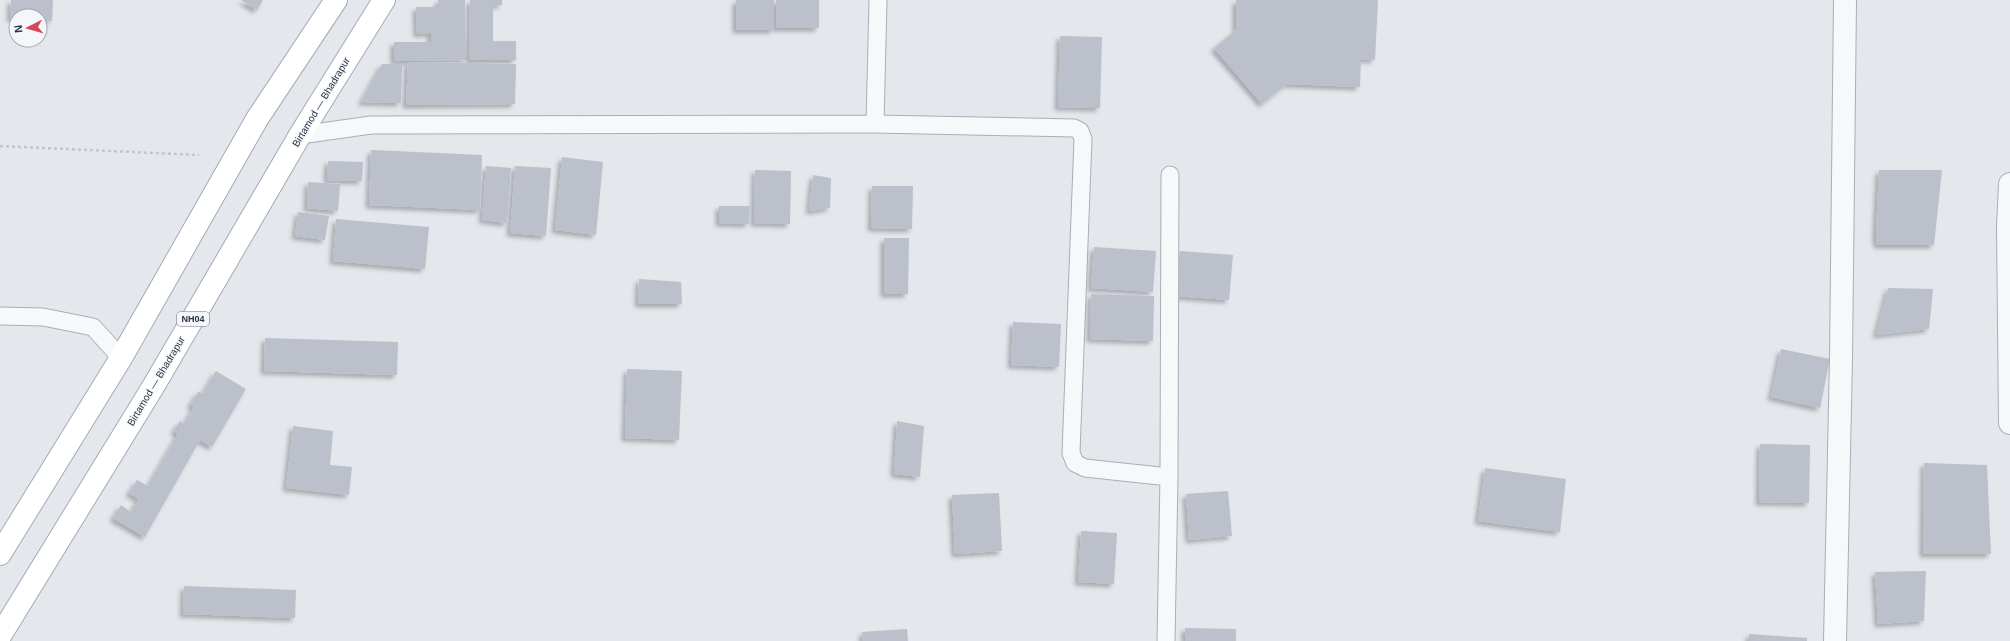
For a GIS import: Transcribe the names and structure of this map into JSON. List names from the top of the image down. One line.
{"streets":{"main road":["Birtamod — Bhadrapur","NH04"]},"north":"left"}
